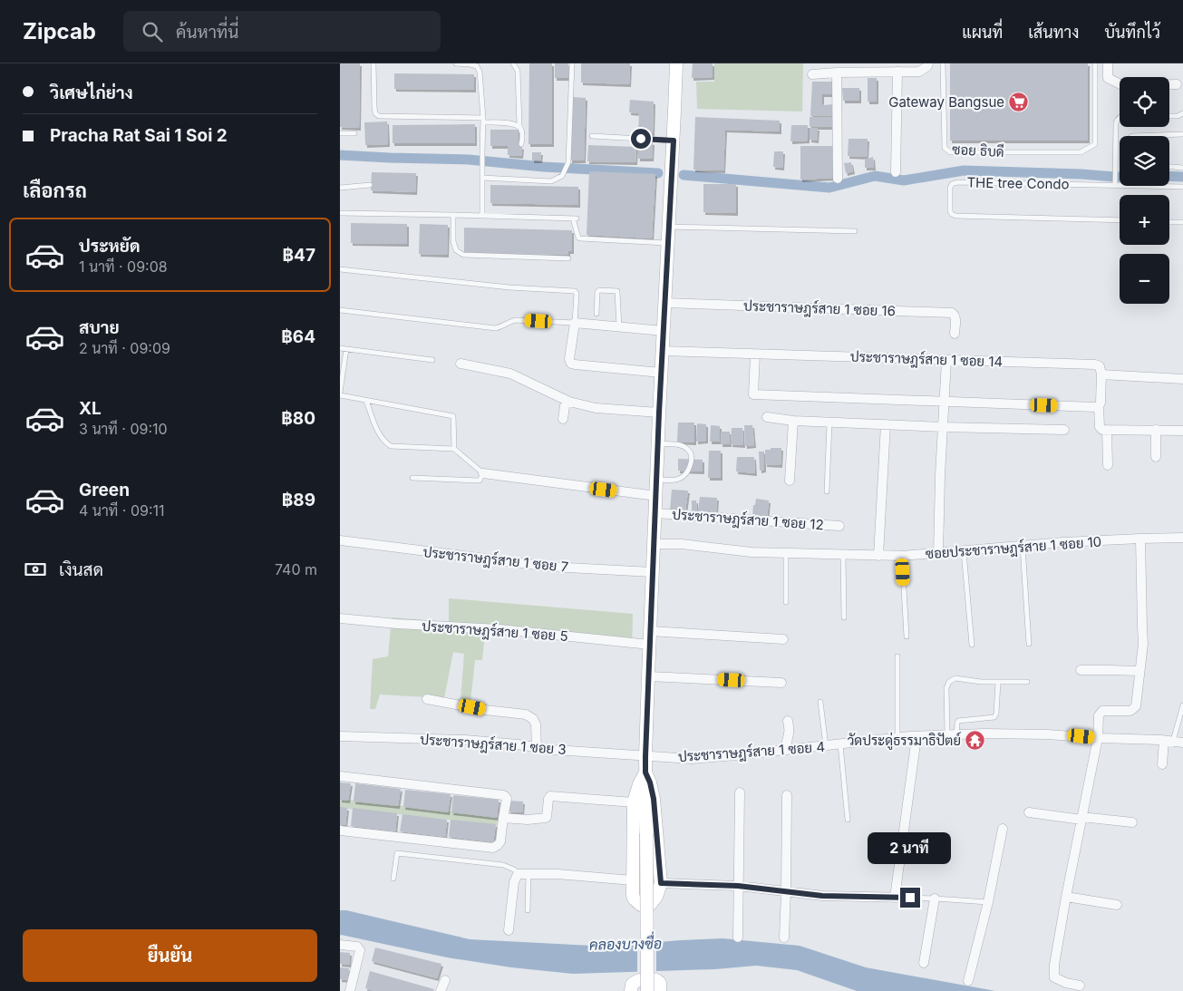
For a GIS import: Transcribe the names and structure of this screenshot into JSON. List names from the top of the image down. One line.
{"streets":{"street":["ประชาราษฎร์สาย 1 ซอย 16","ประชาราษฎร์สาย 1 ซอย 14","ประชาราษฎร์สาย 1 ซอย 12","ซอยประชาราษฎร์สาย 1 ซอย 10","ประชาราษฎร์สาย 1 ซอย 7","ประชาราษฎร์สาย 1 ซอย 5","ประชาราษฎร์สาย 1 ซอย 3","ประชาราษฎร์สาย 1 ซอย 4"],"lane":["ซอย ธิบดี","THE tree Condo"]},"crossings":[["ประชาราษฎร์สาย 1 ซอย 3","ประชาราษฎร์สาย 1 ซอย 4"]],"water":["คลองบางซื่อ"],"places":{"supermarket":["Gateway Bangsue"],"temple":["วัดประดู่ธรรมาธิปัตย์"]},"page":{"header":"Zipcab","search":"ค้นหาที่นี่","nav":["แผนที่","เส้นทาง","บันทึกไว้"],"banner":["วิเศษไก่ย่าง","Pracha Rat Sai 1 Soi 2"],"map_buttons":["+","−"],"heading":"เลือกรถ","list":[{"name":"ประหยัด","note":"1 นาที · 09:08","value":"฿47"},{"name":"สบาย","note":"2 นาที · 09:09","value":"฿64"},{"name":"XL","note":"3 นาที · 09:10","value":"฿80"},{"name":"Green","note":"4 นาที · 09:11","value":"฿89"}],"pay":["เงินสด","740 m"],"bubble":"2 นาที","buttons":"ยืนยัน"}}
